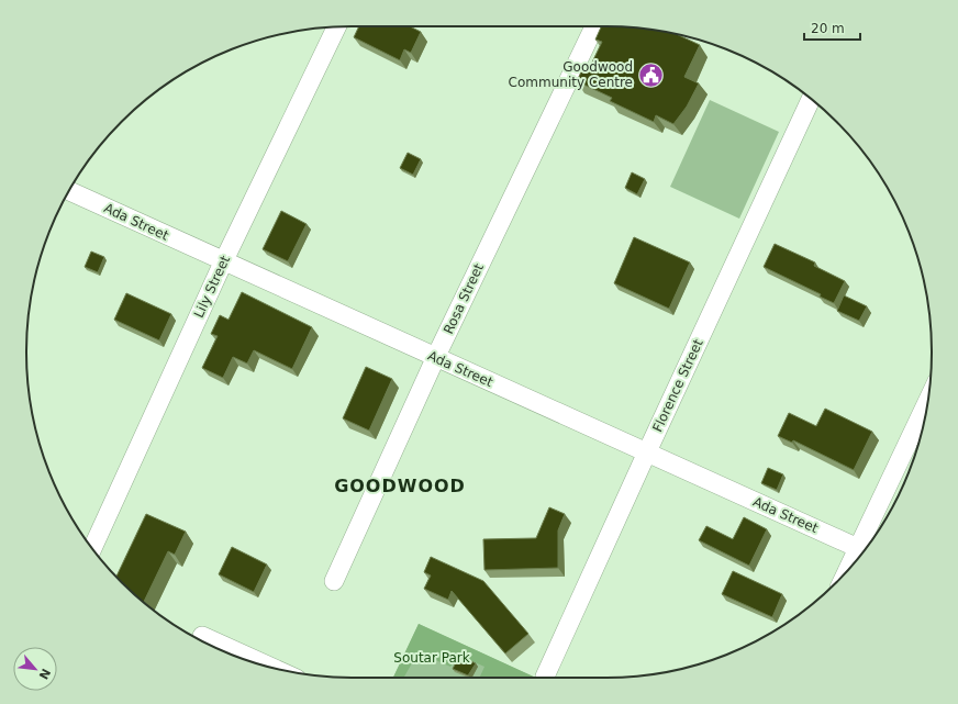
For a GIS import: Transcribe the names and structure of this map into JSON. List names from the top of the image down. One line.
{"streets":{"street":["Ada Street","Lily Street","Rosa Street","Florence Street"]},"crossings":[["Ada Street","Lily Street"],["Ada Street","Rosa Street"],["Ada Street","Florence Street"]],"districts":["GOODWOOD"],"parks":["Soutar Park"],"places":{"public building":["Goodwood Community Centre"]},"scale_bar":"20 m","north":"bottom right"}
